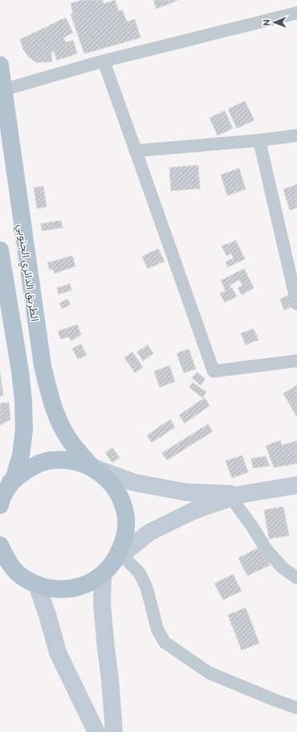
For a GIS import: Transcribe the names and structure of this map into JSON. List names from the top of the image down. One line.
{"streets":{"main road":["الطريق الدائري الجنوبي"]},"north":"left"}
